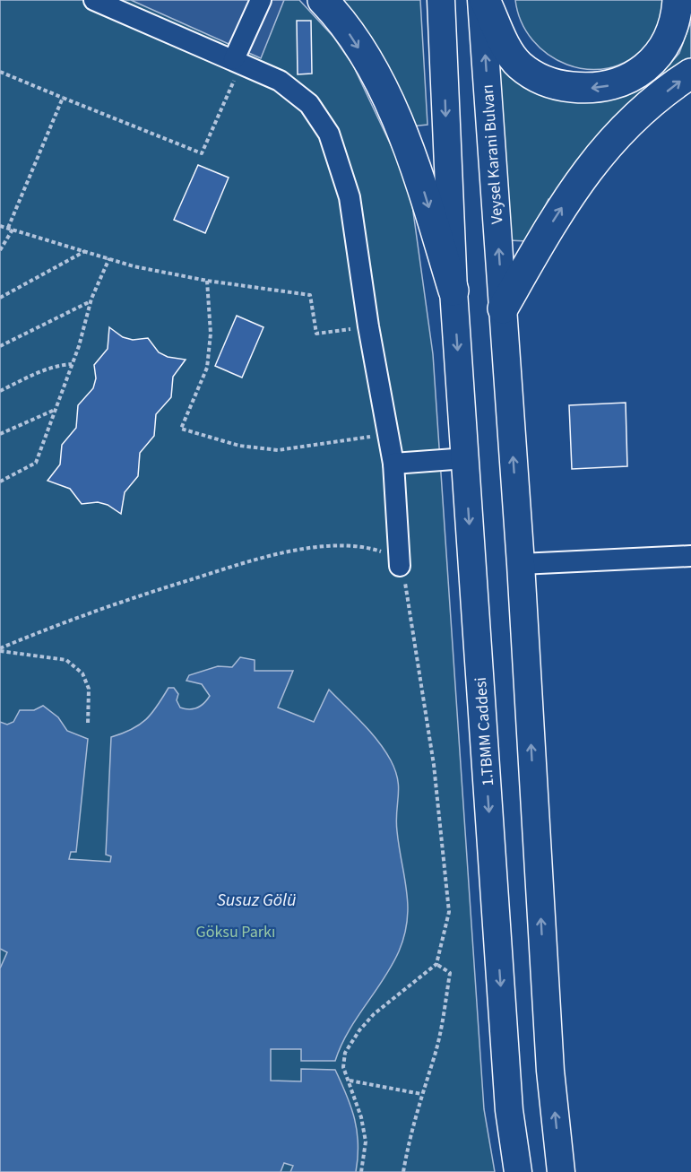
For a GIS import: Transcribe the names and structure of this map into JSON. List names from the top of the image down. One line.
{"streets":{"main road":["Veysel Karani Bulvarı","1.TBMM Caddesi"]},"water":["Susuz Gölü"],"parks":["Göksu Parkı"]}
